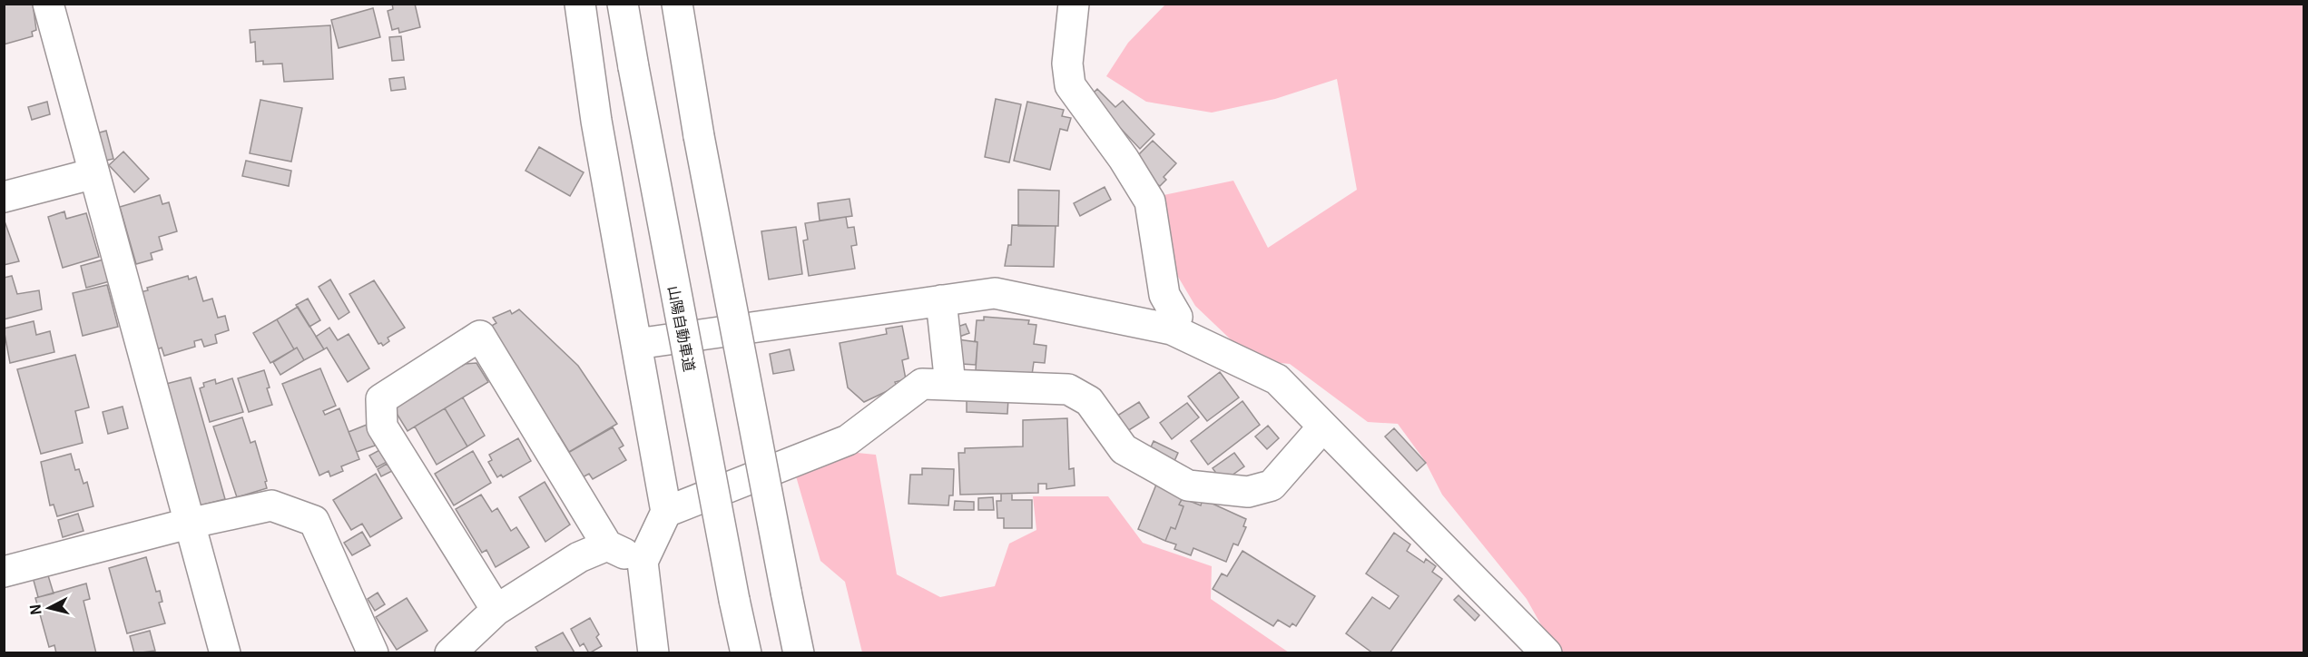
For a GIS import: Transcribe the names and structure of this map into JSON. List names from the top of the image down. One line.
{"streets":{"main road":["山陽自動車道"]},"north":"left"}
